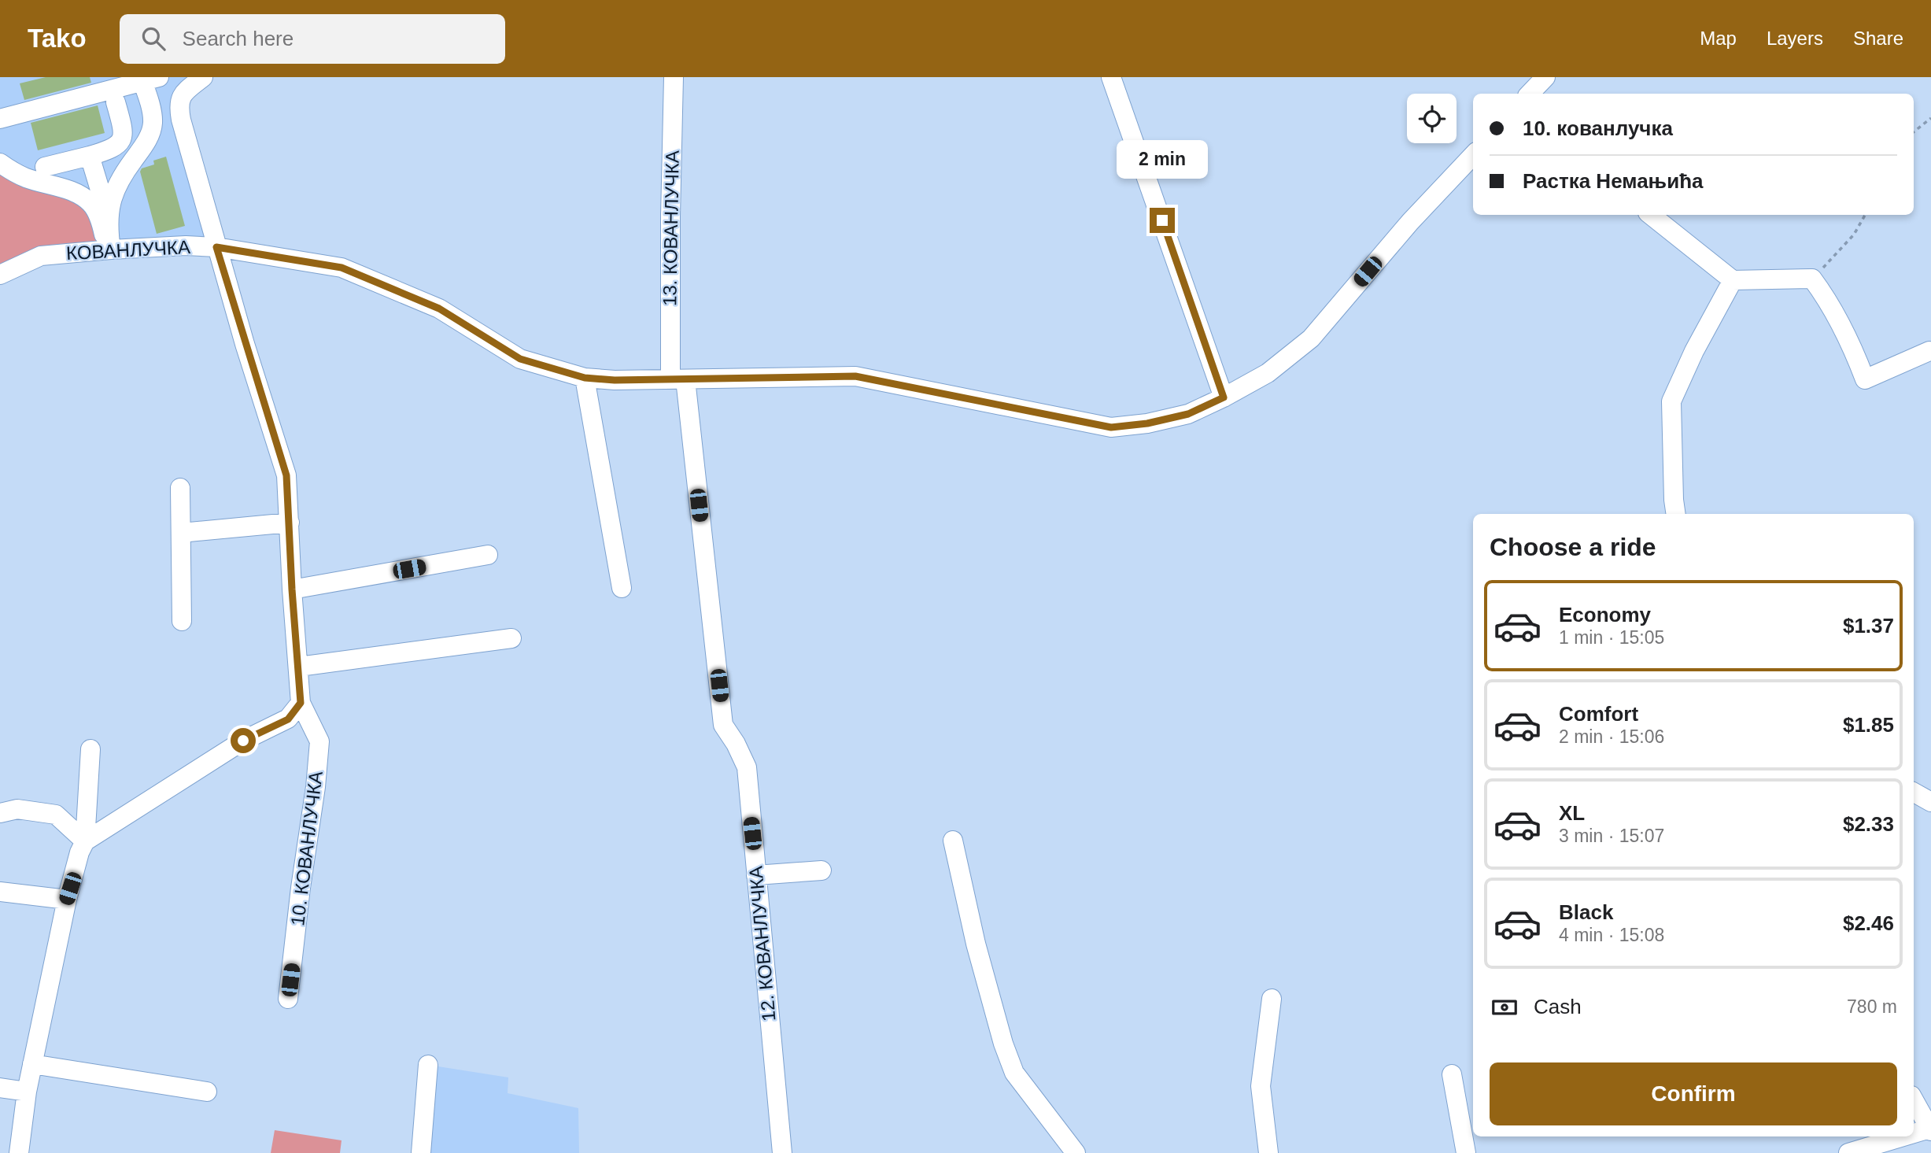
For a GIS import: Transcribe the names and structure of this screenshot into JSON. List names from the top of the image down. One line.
{"streets":{"street":["13. КОВАНЛУЧКА","КОВАНЛУЧКА","10. КОВАНЛУЧКА","12. КОВАНЛУЧКА"]},"crossings":[["13. КОВАНЛУЧКА","КОВАНЛУЧКА"],["13. КОВАНЛУЧКА","12. КОВАНЛУЧКА"],["КОВАНЛУЧКА","10. КОВАНЛУЧКА"],["КОВАНЛУЧКА","12. КОВАНЛУЧКА"]],"page":{"header":"Tako","search":"Search here","nav":["Map","Layers","Share"],"banner":["10. кованлучка","Растка Немањића"],"bubble":"2 min","heading":"Choose a ride","list":[{"name":"Economy","note":"1 min · 15:05","value":"$1.37"},{"name":"Comfort","note":"2 min · 15:06","value":"$1.85"},{"name":"XL","note":"3 min · 15:07","value":"$2.33"},{"name":"Black","note":"4 min · 15:08","value":"$2.46"}],"pay":["Cash","780 m"],"buttons":"Confirm"}}
